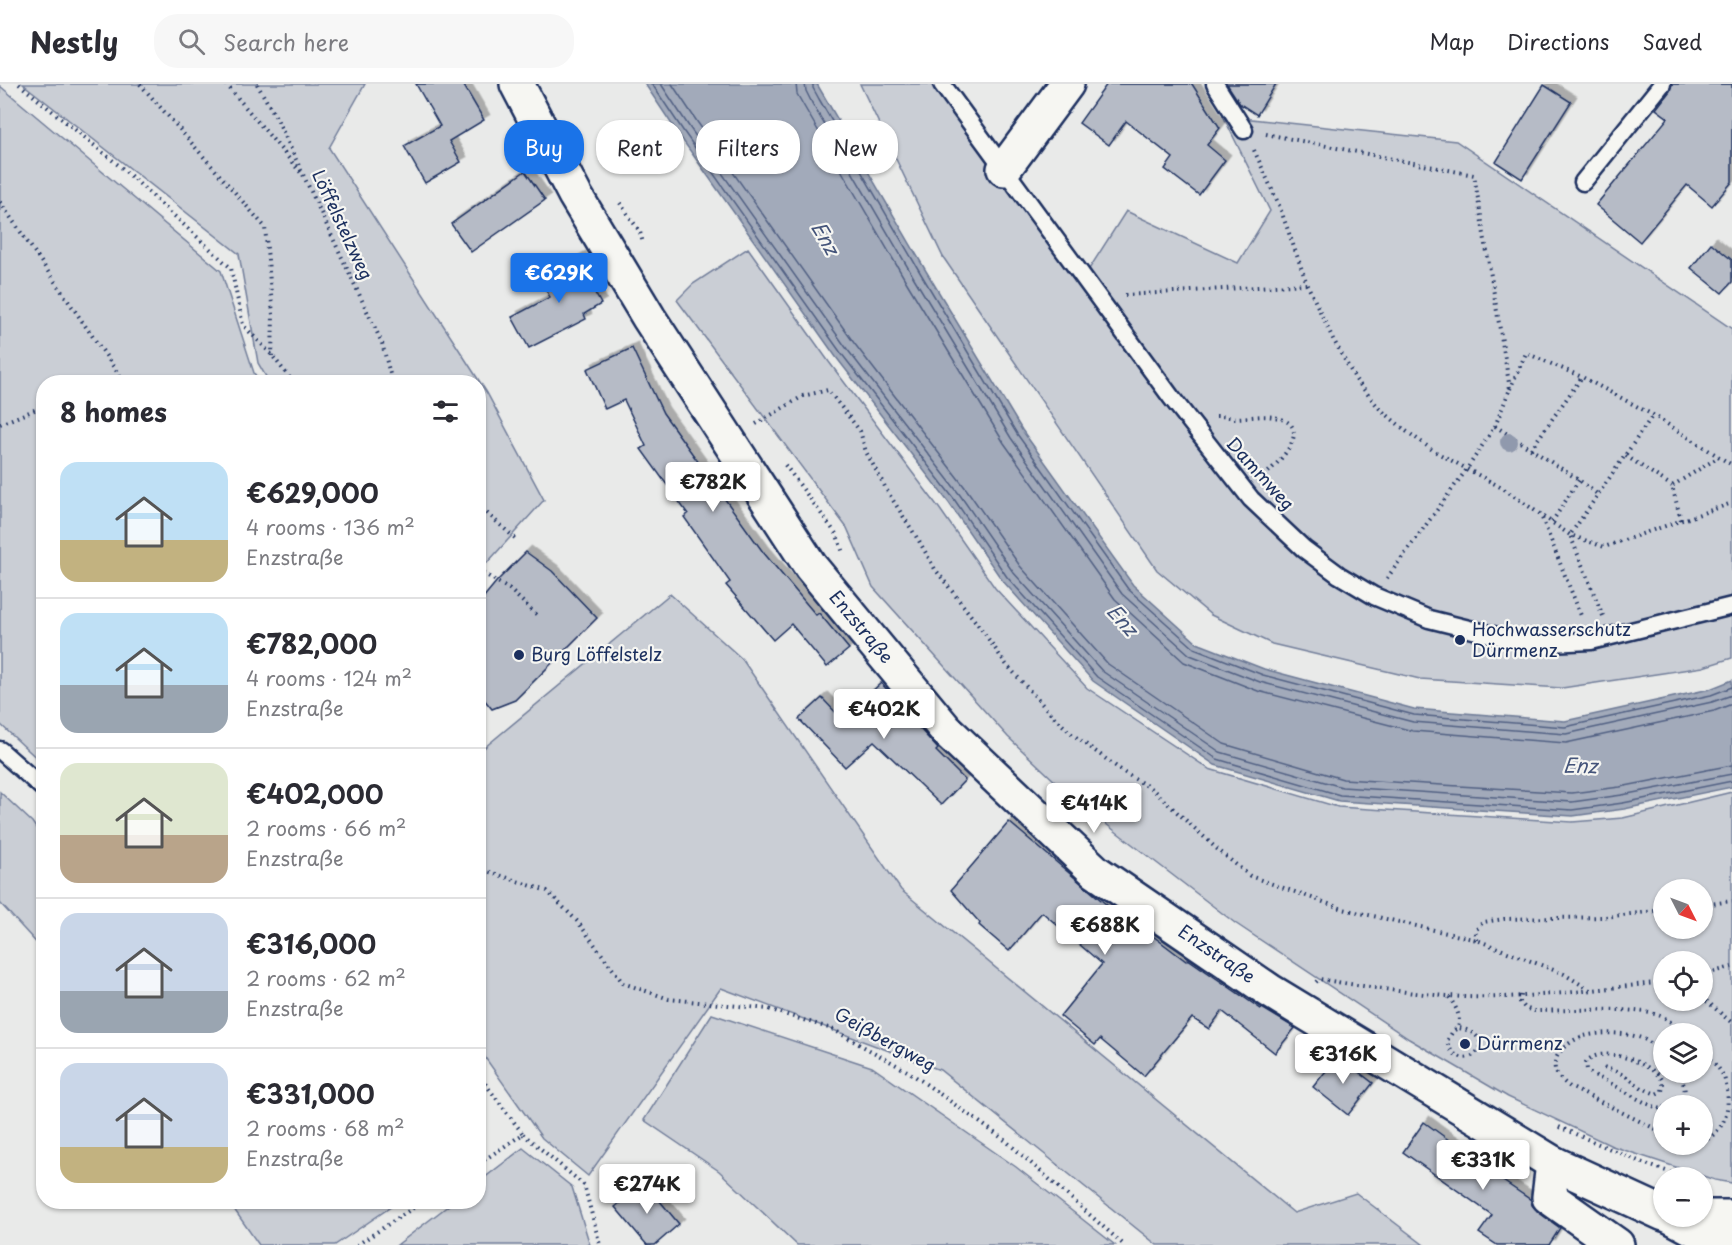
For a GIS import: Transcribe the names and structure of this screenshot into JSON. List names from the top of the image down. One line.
{"streets":{"main road":["Enzstraße"],"lane":["Dammweg"],"path":["Löffelstelzweg","Geißbergweg"]},"water":["Enz"],"places":["Hochwasserschutz Dürrmenz","Burg Löffelstelz","Dürrmenz"],"north":"bottom right","page":{"header":"Nestly","search":"Search here","nav":["Map","Directions","Saved"],"chip":["Buy","Rent","Filters","New"],"price":["€629K","€782K","€402K","€414K","€688K","€316K","€331K","€274K"],"heading":"8 homes","list":[{"name":"€629,000","note":"4 rooms · 136 m² · Enzstraße"},{"name":"€782,000","note":"4 rooms · 124 m² · Enzstraße"},{"name":"€402,000","note":"2 rooms · 66 m² · Enzstraße"},{"name":"€316,000","note":"2 rooms · 62 m² · Enzstraße"},{"name":"€331,000","note":"2 rooms · 68 m² · Enzstraße"}],"map_buttons":["+","−"]}}
